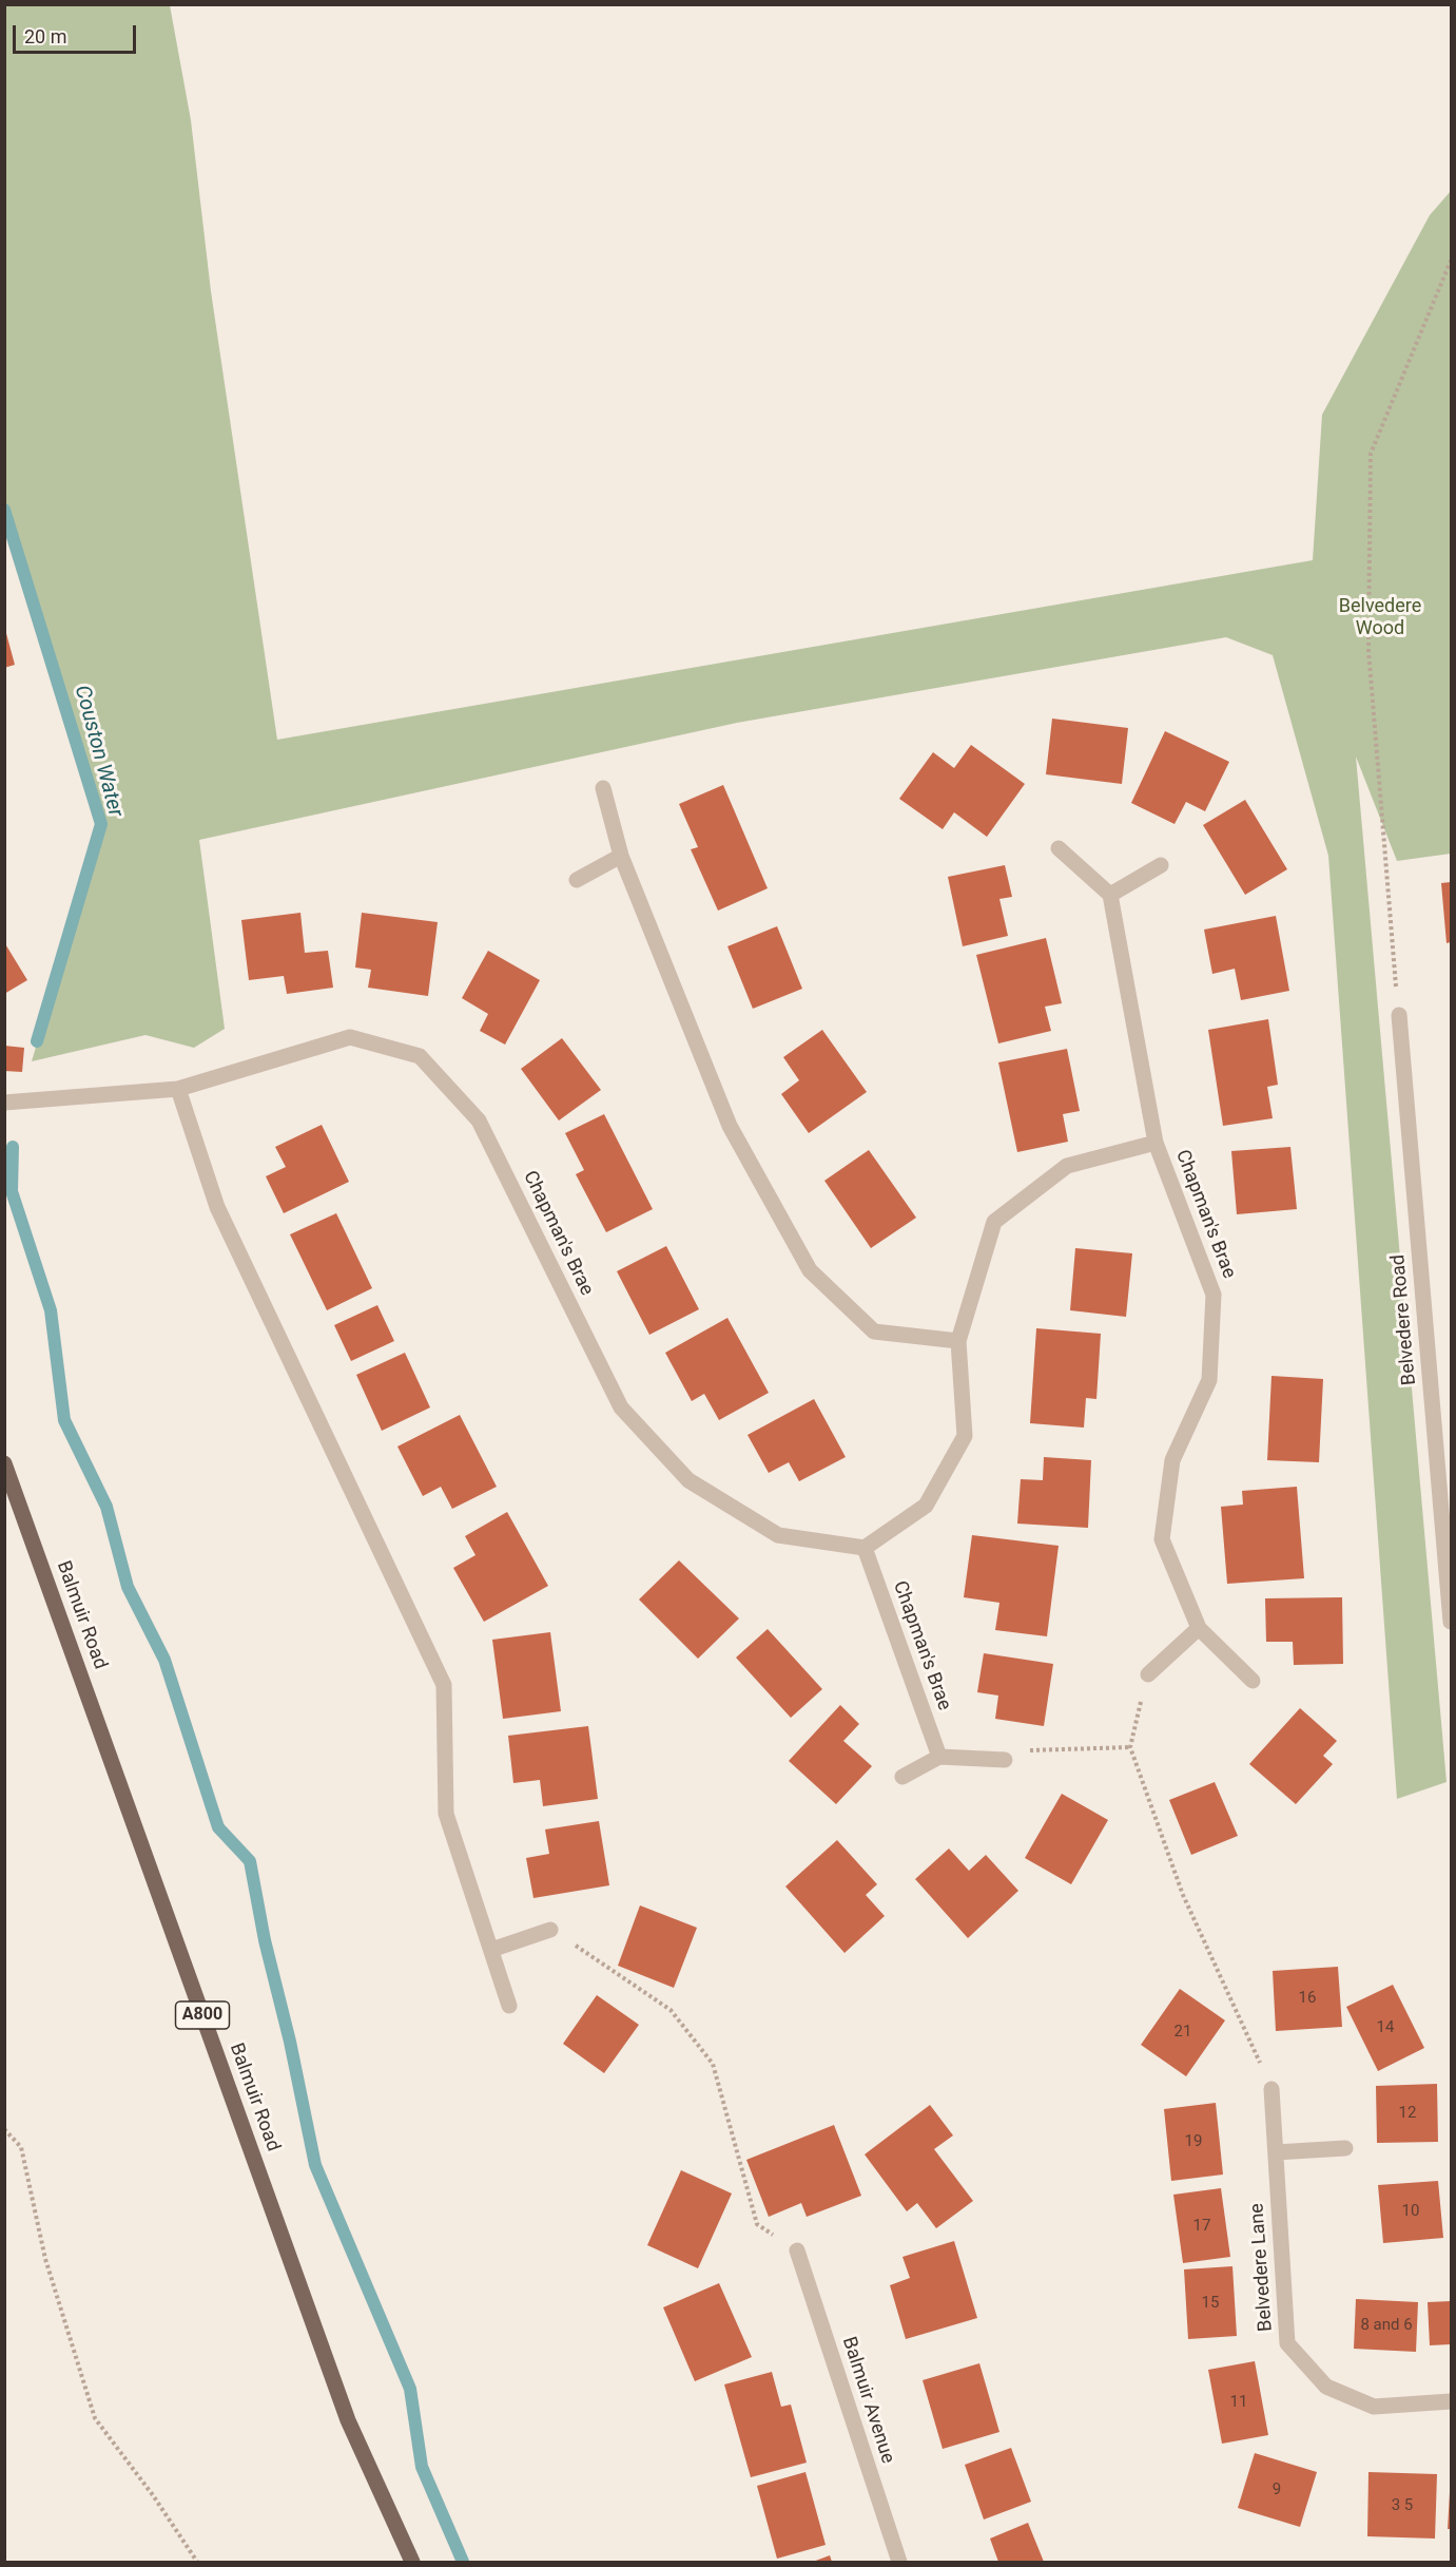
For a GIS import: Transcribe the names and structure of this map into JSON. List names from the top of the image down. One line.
{"streets":{"main road":["Balmuir Road","A800"],"street":["Chapman's Brae","Belvedere Road","Belvedere Lane","Balmuir Avenue"]},"water":["Couston Water"],"parks":["Belvedere Wood"],"house_numbers":["16","14","21","12","19","10","17","15","8 and 6","11","9","3 5"],"scale_bar":"20 m"}
